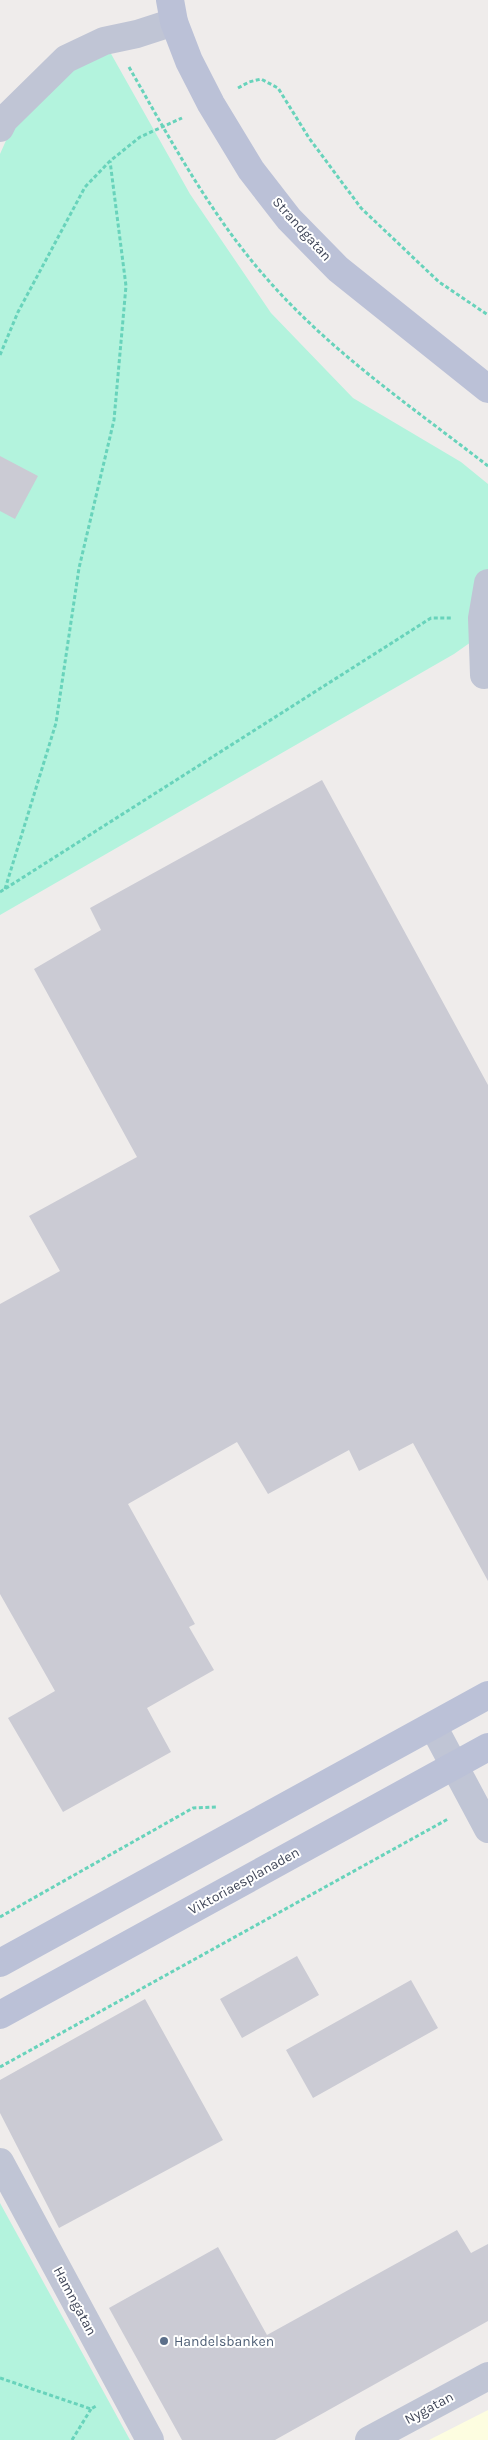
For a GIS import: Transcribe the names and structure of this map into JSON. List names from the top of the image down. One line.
{"streets":{"main road":["Strandgatan","Viktoriaesplanaden"],"street":["Hamngatan","Nygatan"]},"places":["Handelsbanken"]}
